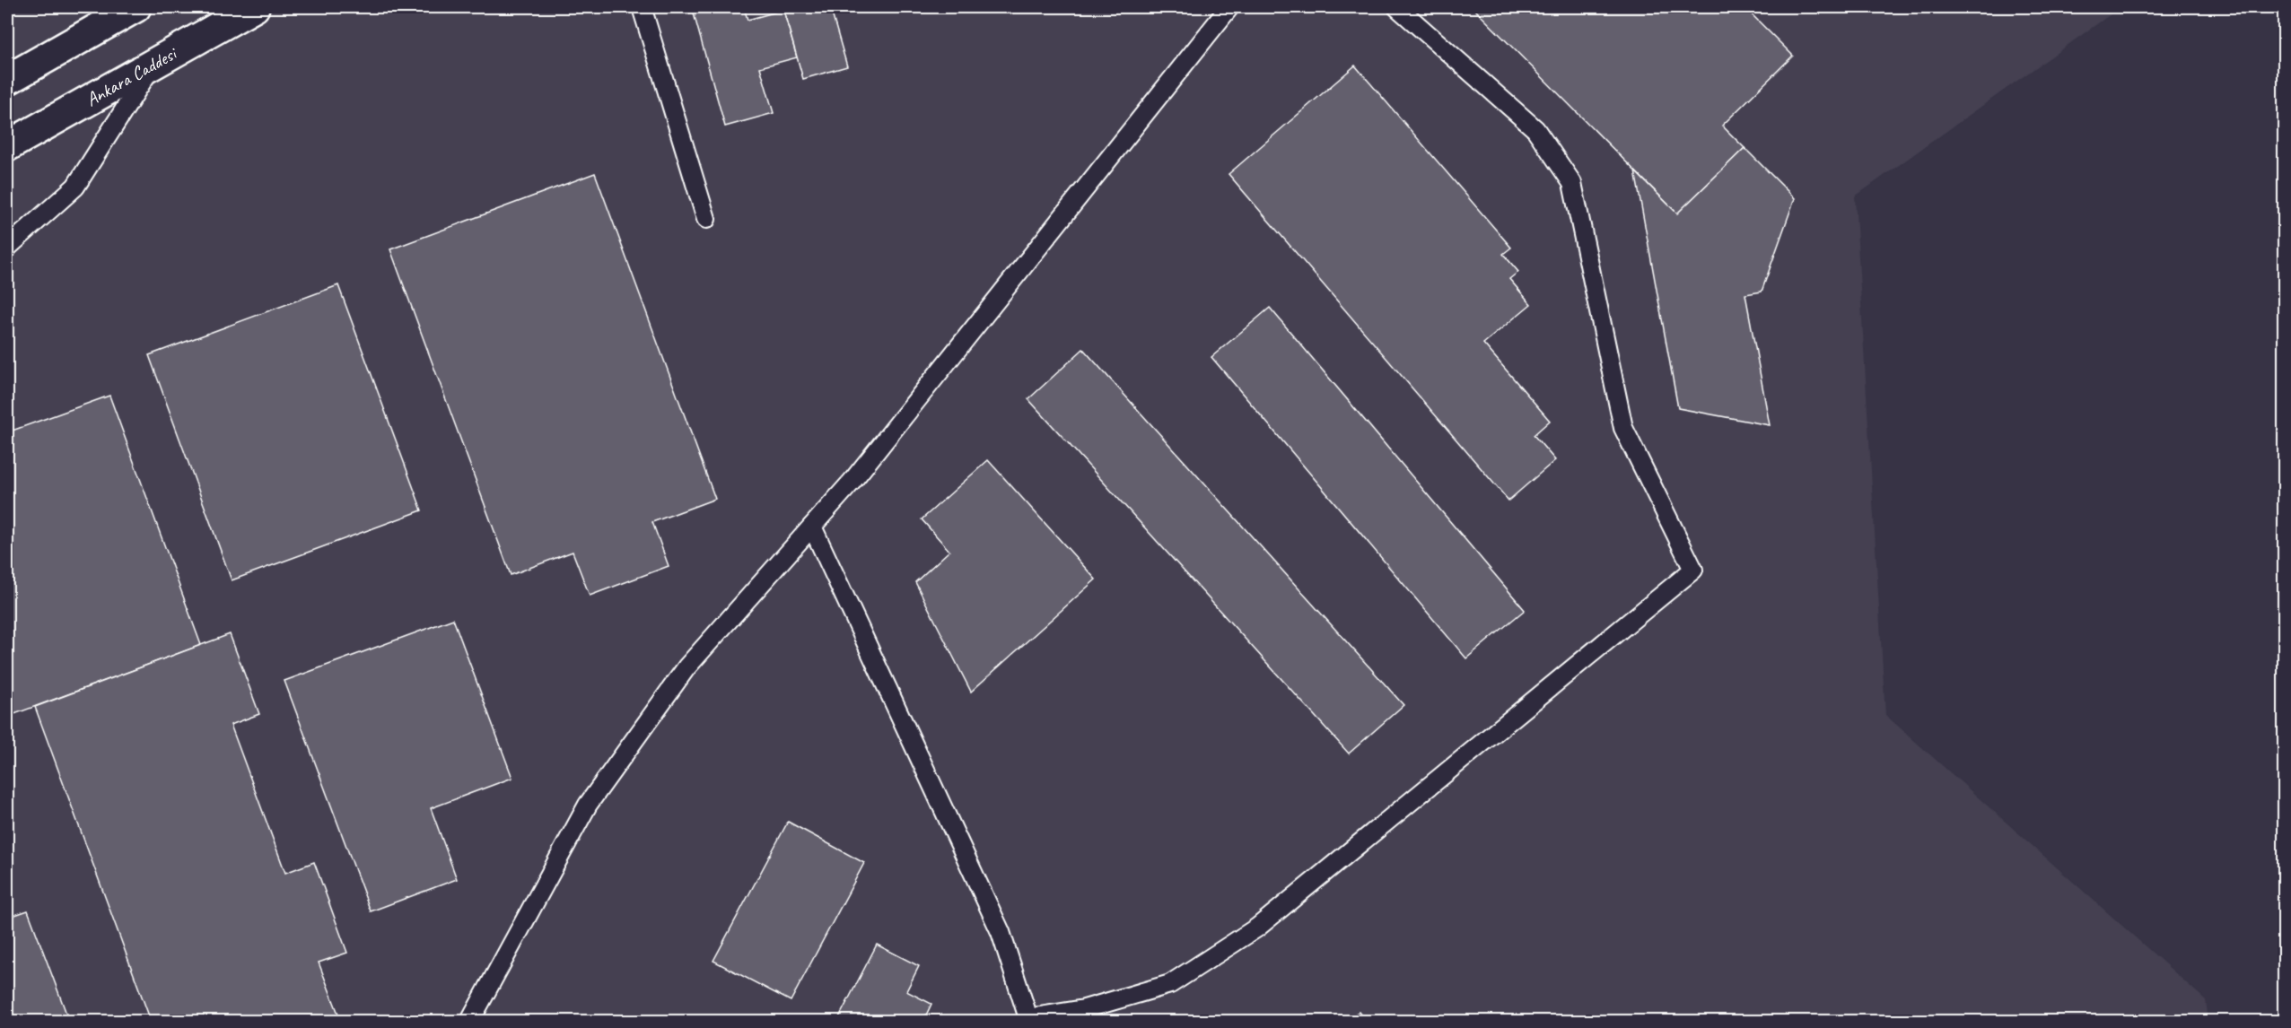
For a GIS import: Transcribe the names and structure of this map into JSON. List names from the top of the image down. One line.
{"streets":{"highway":["Ankara Caddesi"]}}
